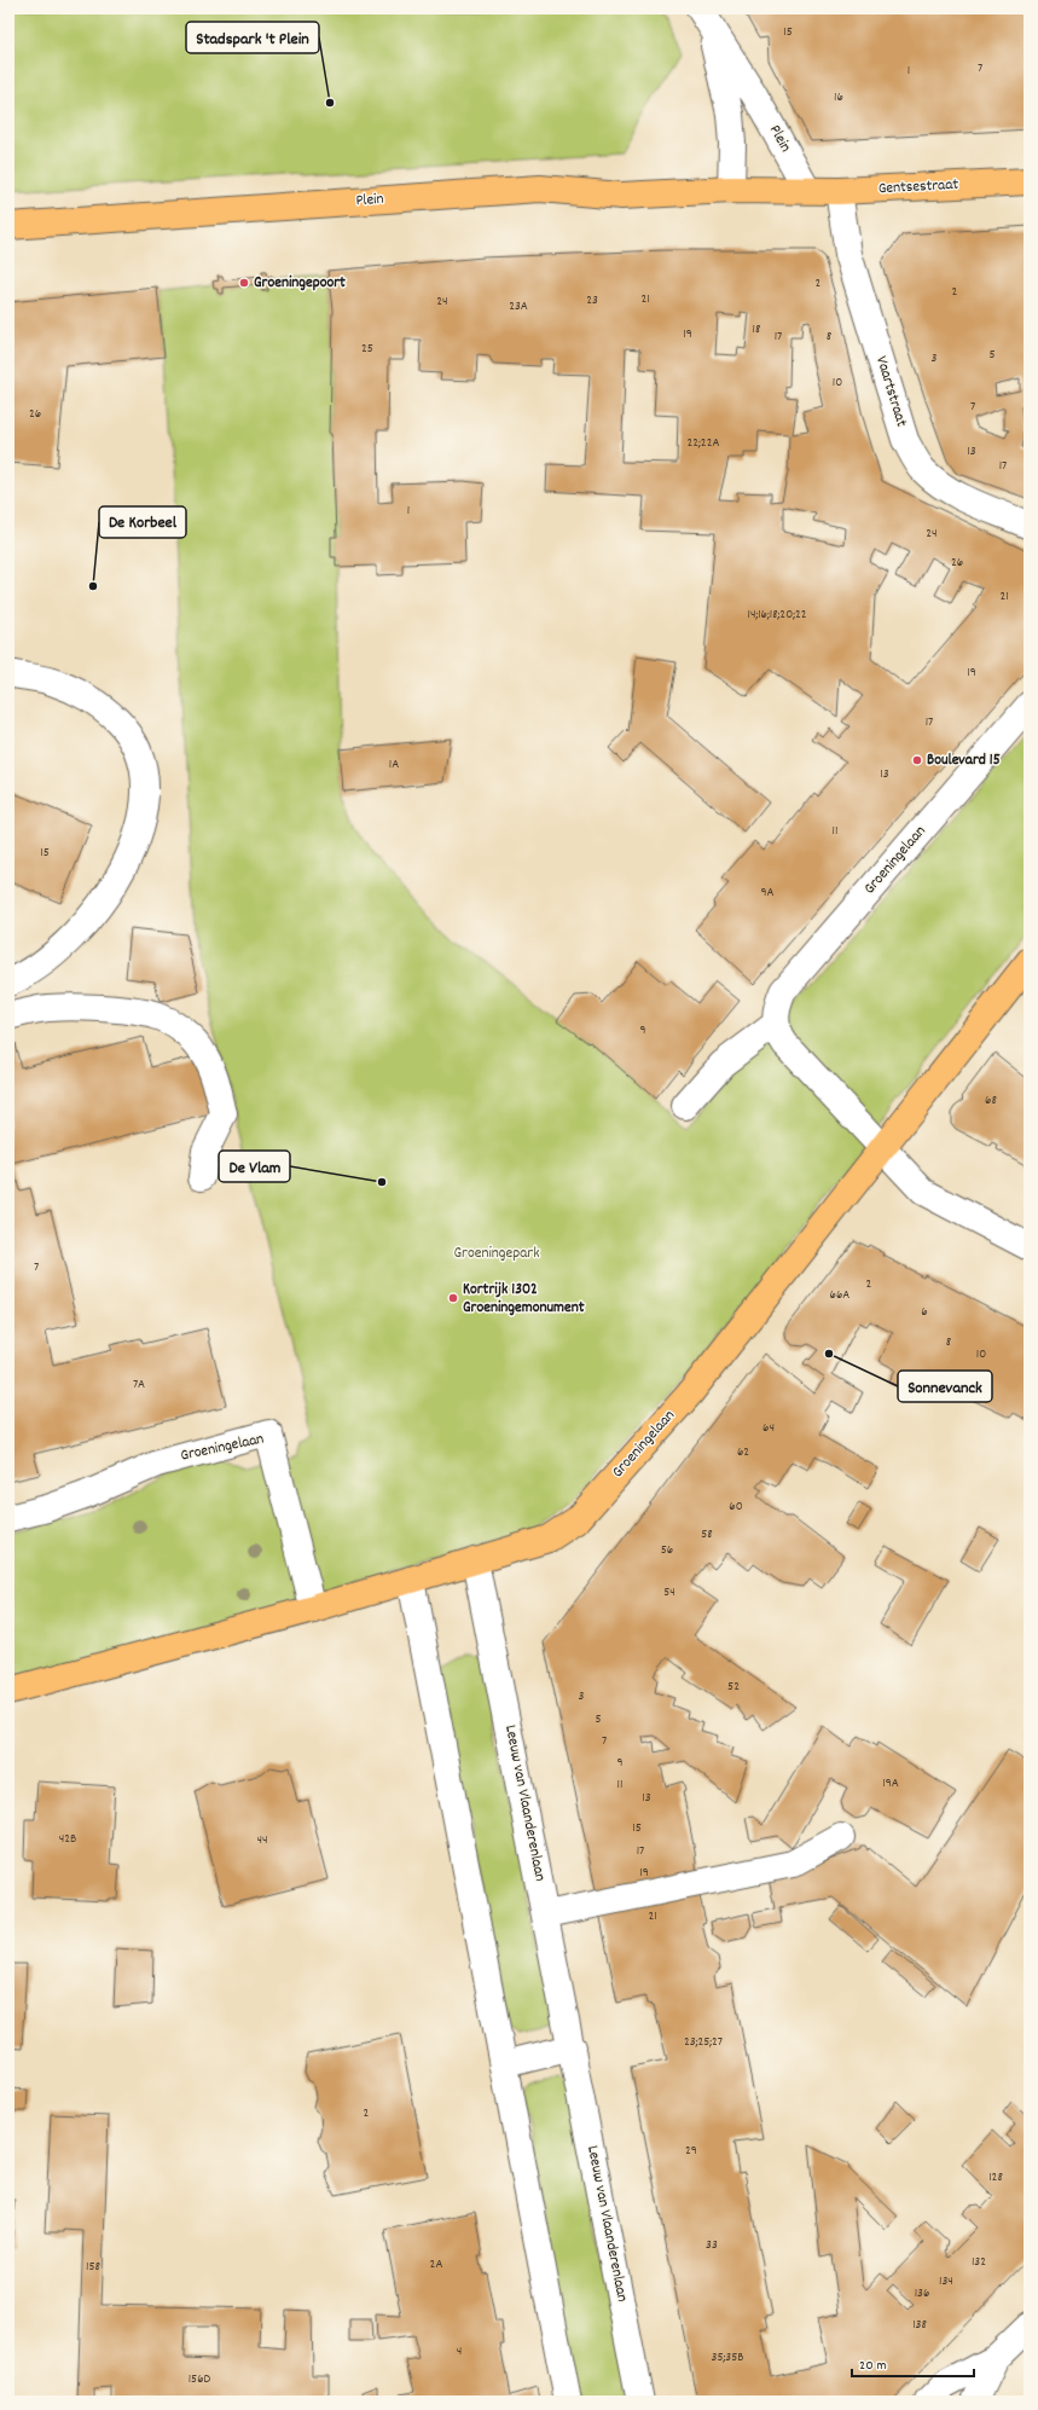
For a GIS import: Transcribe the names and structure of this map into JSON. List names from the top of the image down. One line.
{"streets":{"main road":["Plein","Gentsestraat","Groeningelaan"],"street":["Vaartstraat","Leeuw van Vlaanderenlaan"]},"crossings":[["Plein","Gentsestraat"],["Gentsestraat","Vaartstraat"],["Groeningelaan","Leeuw van Vlaanderenlaan"]],"parks":["Groeningepark"],"places":["Stadspark 't Plein","Groeningepoort","De Korbeel","Boulevard 15","De Vlam","Kortrijk 1302 Groeningemonument","Sonnevanck"],"house_numbers":["15","7","1","16","2","2","21","23","24","23A","18","19","17","8","25","5","3","10","7","26","22;22A","13","17","1","24","26","21","14;16;18;20;22","19","17","1A","13","11","15","9A","9","68","7","2","66A","6","8","10","7A","64","62","60","58","56","54","52","3","5","7","9","19A","11","13","15","42B","44","17","19","21","23;25;27","2","29","128","33","132","2A","158","134","136","138","4","35;35B","156D"],"scale_bar":"20 m"}
